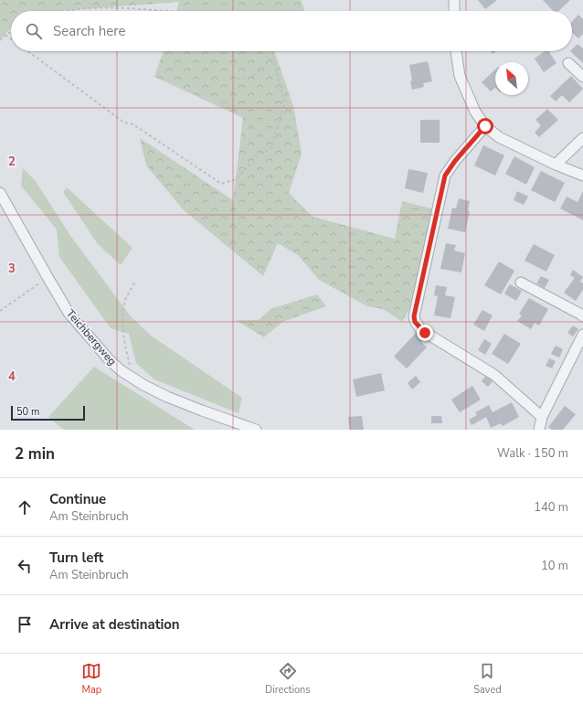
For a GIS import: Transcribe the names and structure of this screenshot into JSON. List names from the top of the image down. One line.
{"streets":{"street":["Teichbergweg"]},"scale_bar":"50 m","north":"top left","page":{"search":"Search here","scale":"50 m","heading":["2 min","Walk · 150 m"],"list":[["Continue","Am Steinbruch","140 m"],["Turn left","Am Steinbruch","10 m"],"Arrive at destination"],"nav":["Map","Directions","Saved"]},"grid":{"rows":["2","3","4"]}}
